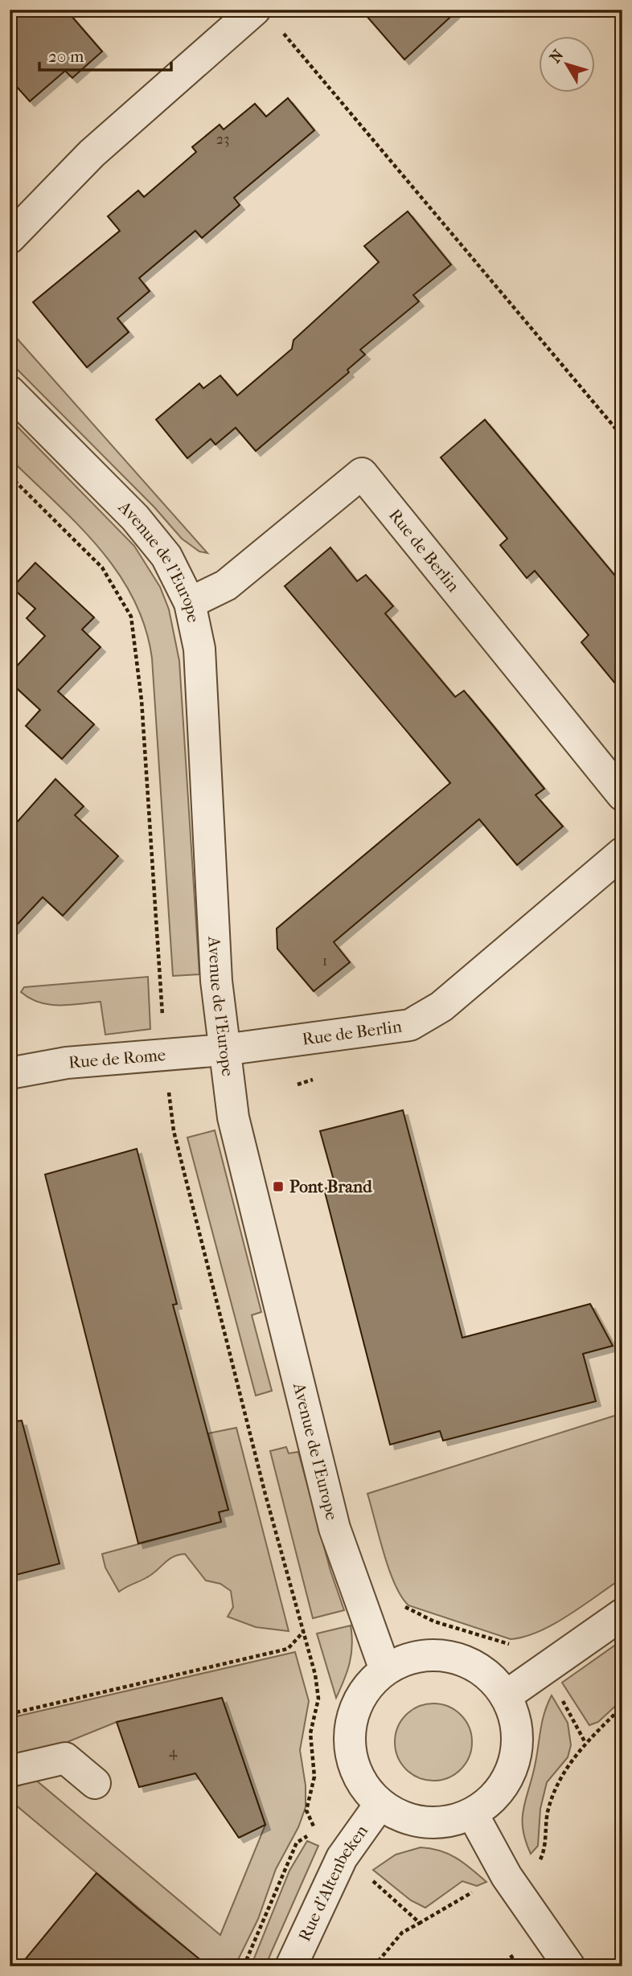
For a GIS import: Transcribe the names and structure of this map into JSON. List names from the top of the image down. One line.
{"streets":{"street":["Rue de Berlin","Avenue de l'Europe","Rue de Rome","Rue d'Altenbeken"]},"crossings":[["Rue de Berlin","Avenue de l'Europe"],["Rue de Berlin","Rue de Rome"],["Avenue de l'Europe","Rue de Rome"],["Avenue de l'Europe","Rue d'Altenbeken"]],"places":{"transit":["Pont Brand"]},"house_numbers":["23","1","4"],"scale_bar":"20 m","north":"top left"}
